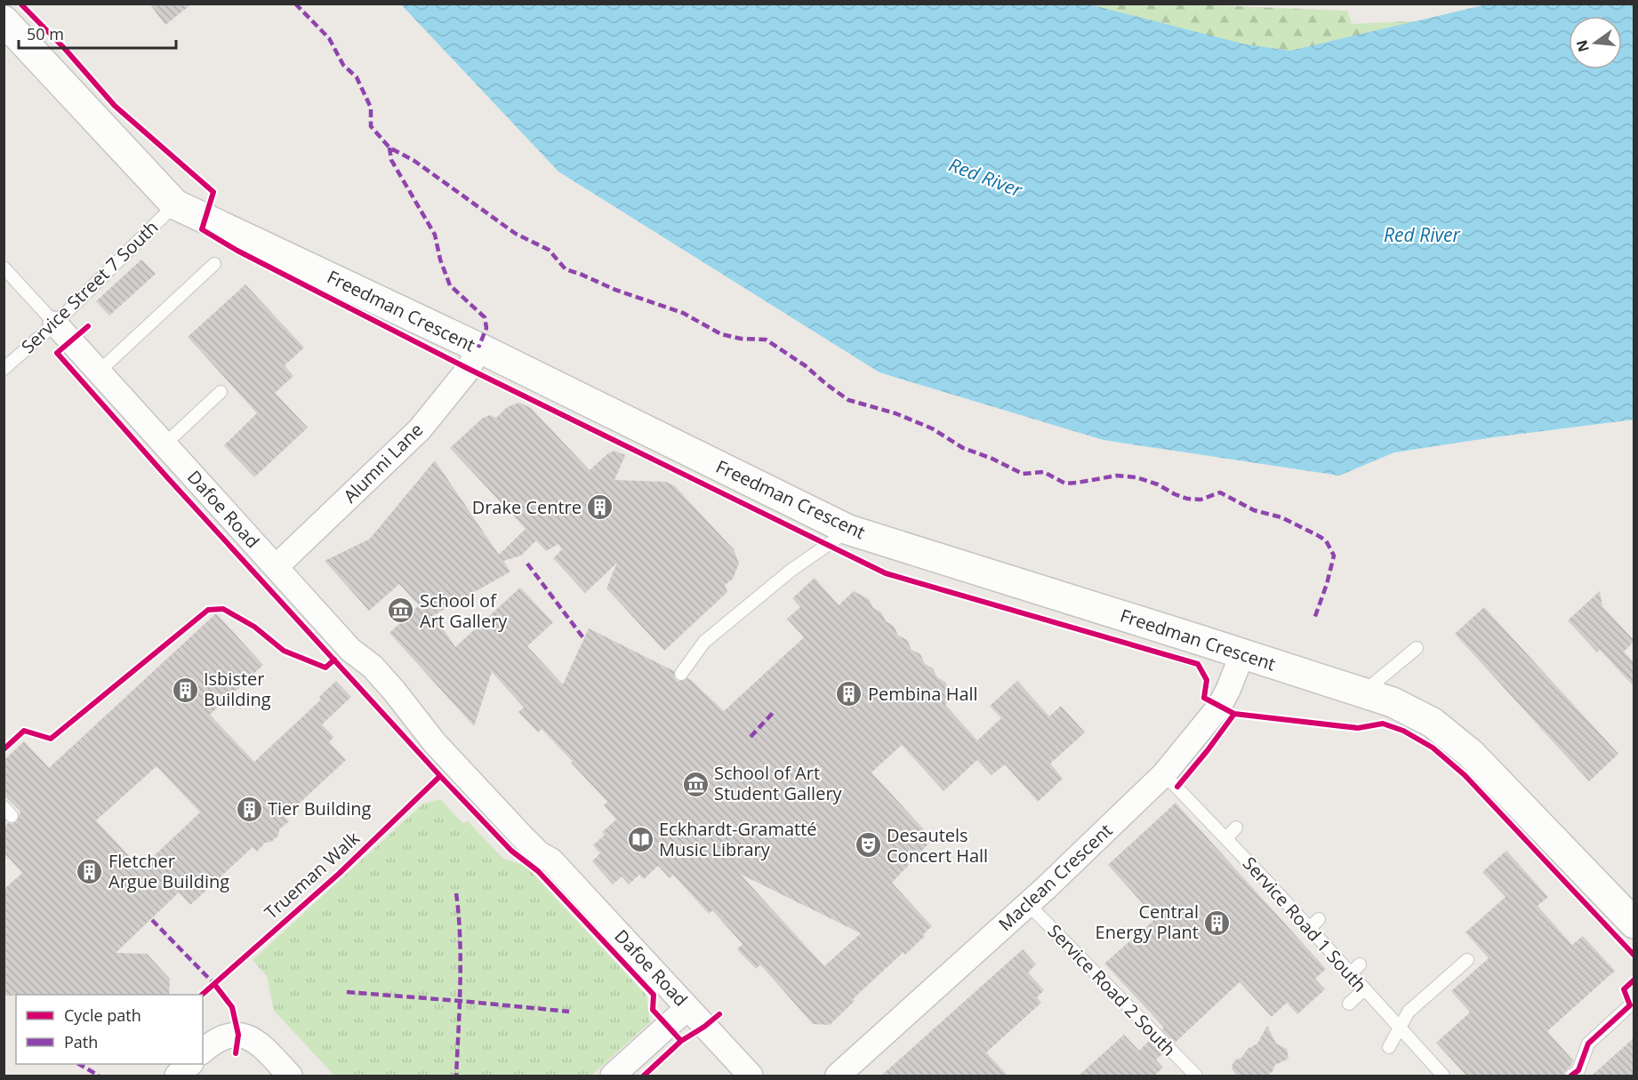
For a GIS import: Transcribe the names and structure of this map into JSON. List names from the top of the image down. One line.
{"streets":{"street":["Freedman Crescent","Alumni Lane","Dafoe Road","Maclean Crescent"],"lane":["Service Street 7 South","Service Road 1 South","Service Road 2 South"],"cycle path":["Trueman Walk"]},"crossings":[["Service Street 7 South","Freedman Crescent"],["Service Street 7 South","Dafoe Road"],["Freedman Crescent","Alumni Lane"],["Freedman Crescent","Maclean Crescent"],["Alumni Lane","Dafoe Road"],["Maclean Crescent","Service Road 1 South"],["Maclean Crescent","Service Road 2 South"]],"water":["Red River"],"places":{"building":["Drake Centre","Isbister Building","Pembina Hall","Tier Building","Fletcher Argue Building","Central Energy Plant"],"museum":["School of Art Gallery","School of Art Student Gallery"],"library":["Eckhardt-Gramatté Music Library"],"theatre":["Desautels Concert Hall"]},"legend":["Cycle path","Path"],"scale_bar":"50 m","north":"left"}
